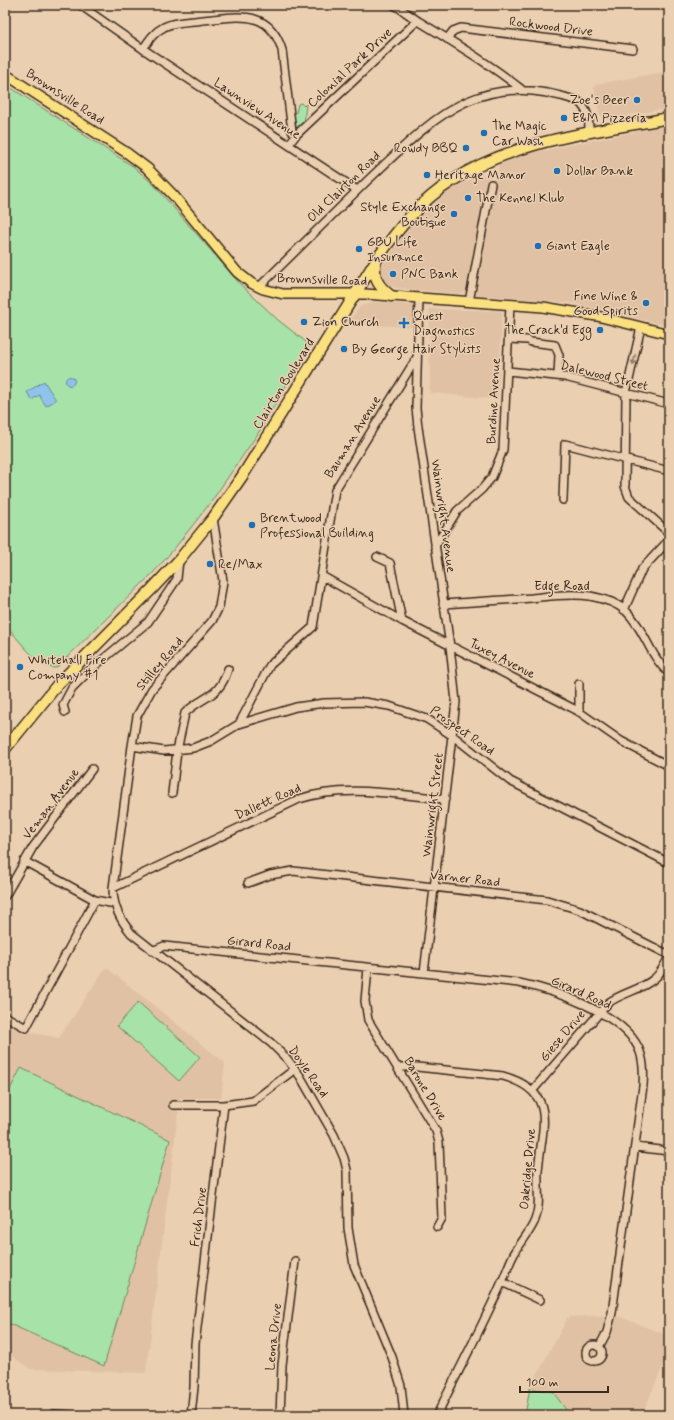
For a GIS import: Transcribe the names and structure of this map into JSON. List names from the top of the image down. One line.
{"streets":{"highway":["Clairton Boulevard"],"main road":["Brownsville Road"],"street":["Rockwood Drive","Colonial Park Drive","Lawnview Avenue","Old Clairton Road","Dalewood Street","Burdine Avenue","Bauman Avenue","Wainwright Avenue","Edge Road","Tuxey Avenue","Stilley Road","Prospect Road","Dallett Road","Veman Avenue","Wainwright Street","Varner Road","Girard Road","Giese Drive","Doyle Road","Barone Drive","Oakridge Drive","Frich Drive","Leona Drive"]},"crossings":[["Colonial Park Drive","Lawnview Avenue"],["Brownsville Road","Old Clairton Road"],["Brownsville Road","Clairton Boulevard"],["Brownsville Road","Burdine Avenue"],["Brownsville Road","Wainwright Avenue"],["Lawnview Avenue","Old Clairton Road"],["Old Clairton Road","Clairton Boulevard"],["Dalewood Street","Burdine Avenue"],["Clairton Boulevard","Stilley Road"],["Burdine Avenue","Wainwright Avenue"],["Bauman Avenue","Wainwright Avenue"],["Bauman Avenue","Tuxey Avenue"],["Bauman Avenue","Prospect Road"],["Wainwright Avenue","Edge Road"],["Wainwright Avenue","Tuxey Avenue"],["Wainwright Avenue","Prospect Road"],["Wainwright Avenue","Wainwright Street"],["Stilley Road","Prospect Road"],["Stilley Road","Dallett Road"],["Stilley Road","Doyle Road"],["Prospect Road","Wainwright Street"],["Dallett Road","Wainwright Street"],["Wainwright Street","Varner Road"],["Wainwright Street","Girard Road"],["Varner Road","Giese Drive"],["Girard Road","Giese Drive"],["Girard Road","Doyle Road"],["Girard Road","Barone Drive"],["Giese Drive","Oakridge Drive"]],"places":{"other":["Zoe's Beer","E&M Pizzeria","The Magic Car Wash","Rowdy BBQ","Dollar Bank","Heritage Manor","The Kennel Klub","Style Exchange Boutique","Giant Eagle","GBU Life Insurance","PNC Bank","Fine Wine & Good Spirits","Zion Church","The Crack'd Egg","By George Hair Stylists","Brentwood Professional Building","Re/Max","Whitehall Fire Company #1"],"health":["Quest Diagnostics"]},"scale_bar":"100 m"}
